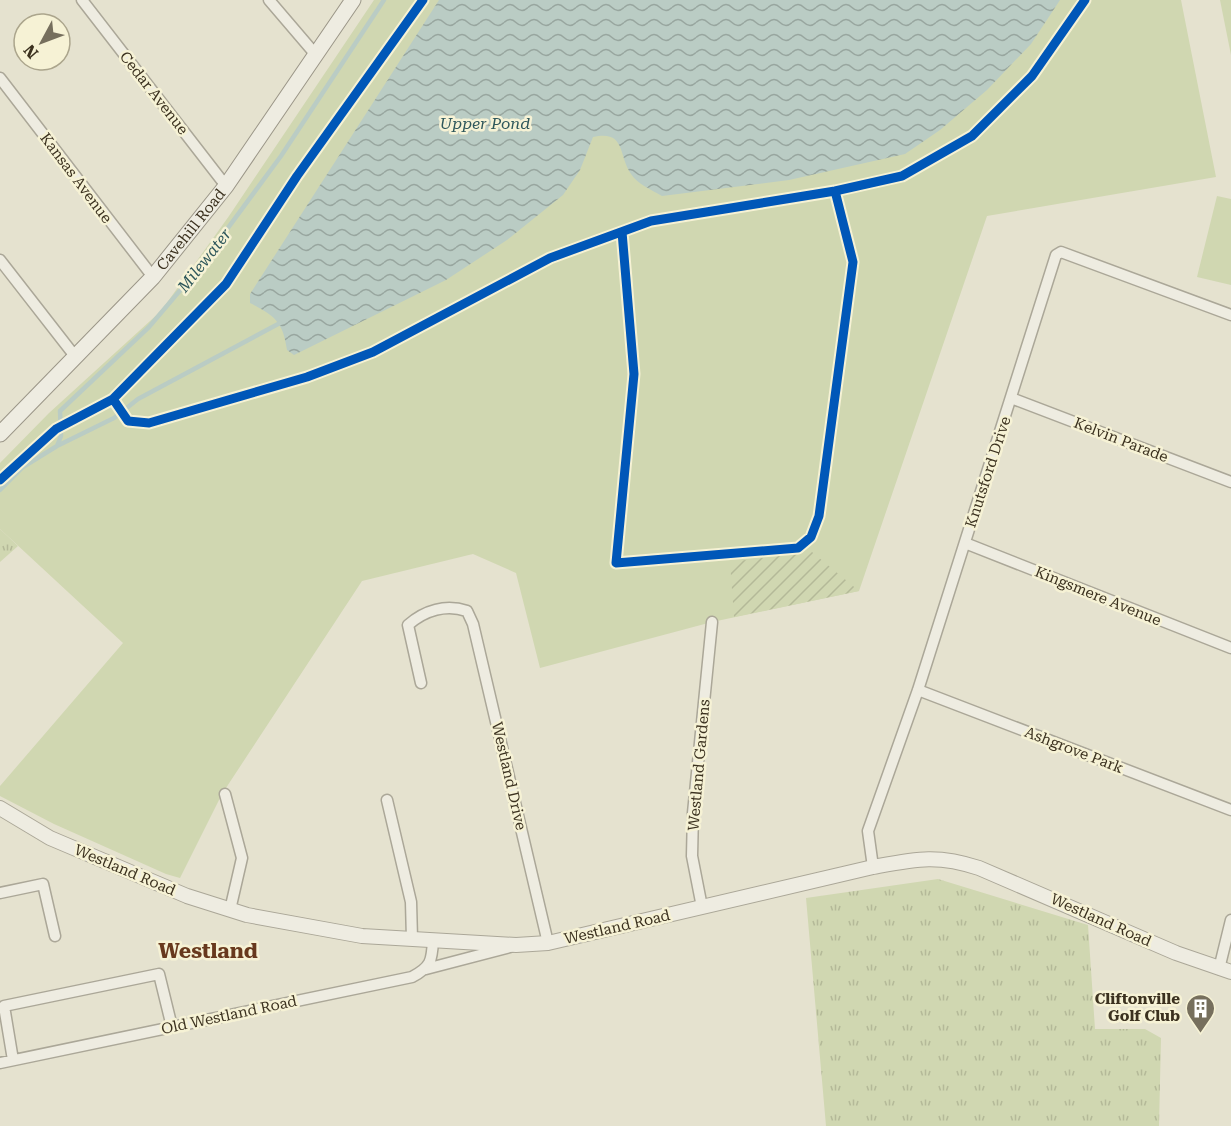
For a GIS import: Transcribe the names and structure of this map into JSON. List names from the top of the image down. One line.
{"streets":{"main road":["Cavehill Road"],"street":["Cedar Avenue","Kansas Avenue","Kelvin Parade","Knutsford Drive","Kingsmere Avenue","Ashgrove Park","Westland Gardens","Westland Drive","Westland Road","Old Westland Road"]},"crossings":[["Cedar Avenue","Cavehill Road"],["Kansas Avenue","Cavehill Road"],["Kelvin Parade","Knutsford Drive"],["Knutsford Drive","Kingsmere Avenue"],["Knutsford Drive","Ashgrove Park"],["Knutsford Drive","Westland Road"],["Westland Gardens","Westland Road"],["Westland Drive","Westland Road"],["Westland Road","Old Westland Road"]],"districts":["Westland"],"water":["Upper Pond","Milewater"],"places":{"building":["Cliftonville Golf Club"]},"north":"bottom left"}
